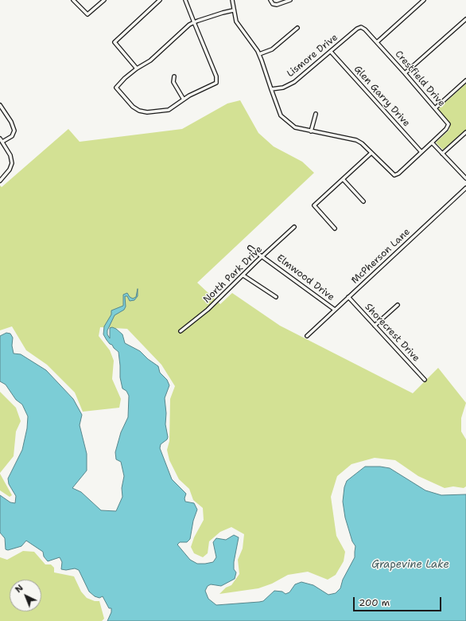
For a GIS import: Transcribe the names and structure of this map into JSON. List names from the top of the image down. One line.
{"streets":{"street":["Lismore Drive","Crestfield Drive","Glen Garry Drive","McPherson Lane","North Park Drive","Elmwood Drive","Shorecrest Drive"]},"crossings":[["Lismore Drive","Crestfield Drive"],["Lismore Drive","Glen Garry Drive"],["McPherson Lane","Elmwood Drive"],["McPherson Lane","Shorecrest Drive"],["North Park Drive","Elmwood Drive"]],"water":["Grapevine Lake"],"scale_bar":"200 m","north":"top left"}
